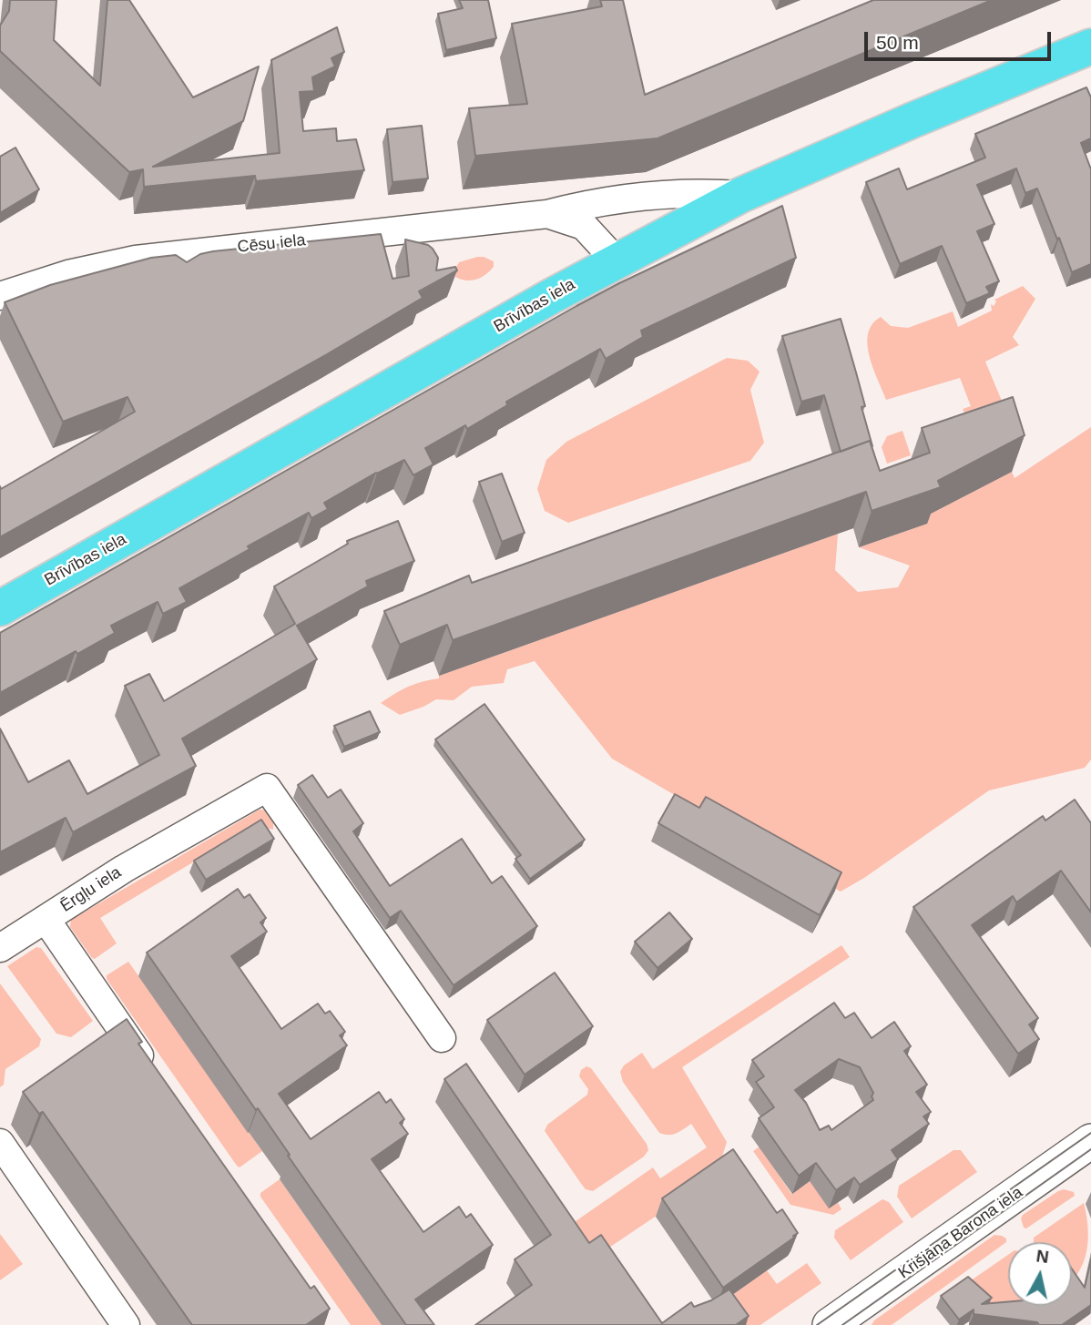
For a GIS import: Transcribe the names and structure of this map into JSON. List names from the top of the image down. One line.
{"streets":{"highway":["Brīvības iela"],"street":["Cēsu iela","Ērgļu iela","Krišjāņa Barona iela"]},"crossings":[["Cēsu iela","Brīvības iela"]],"scale_bar":"50 m","north":"top"}
